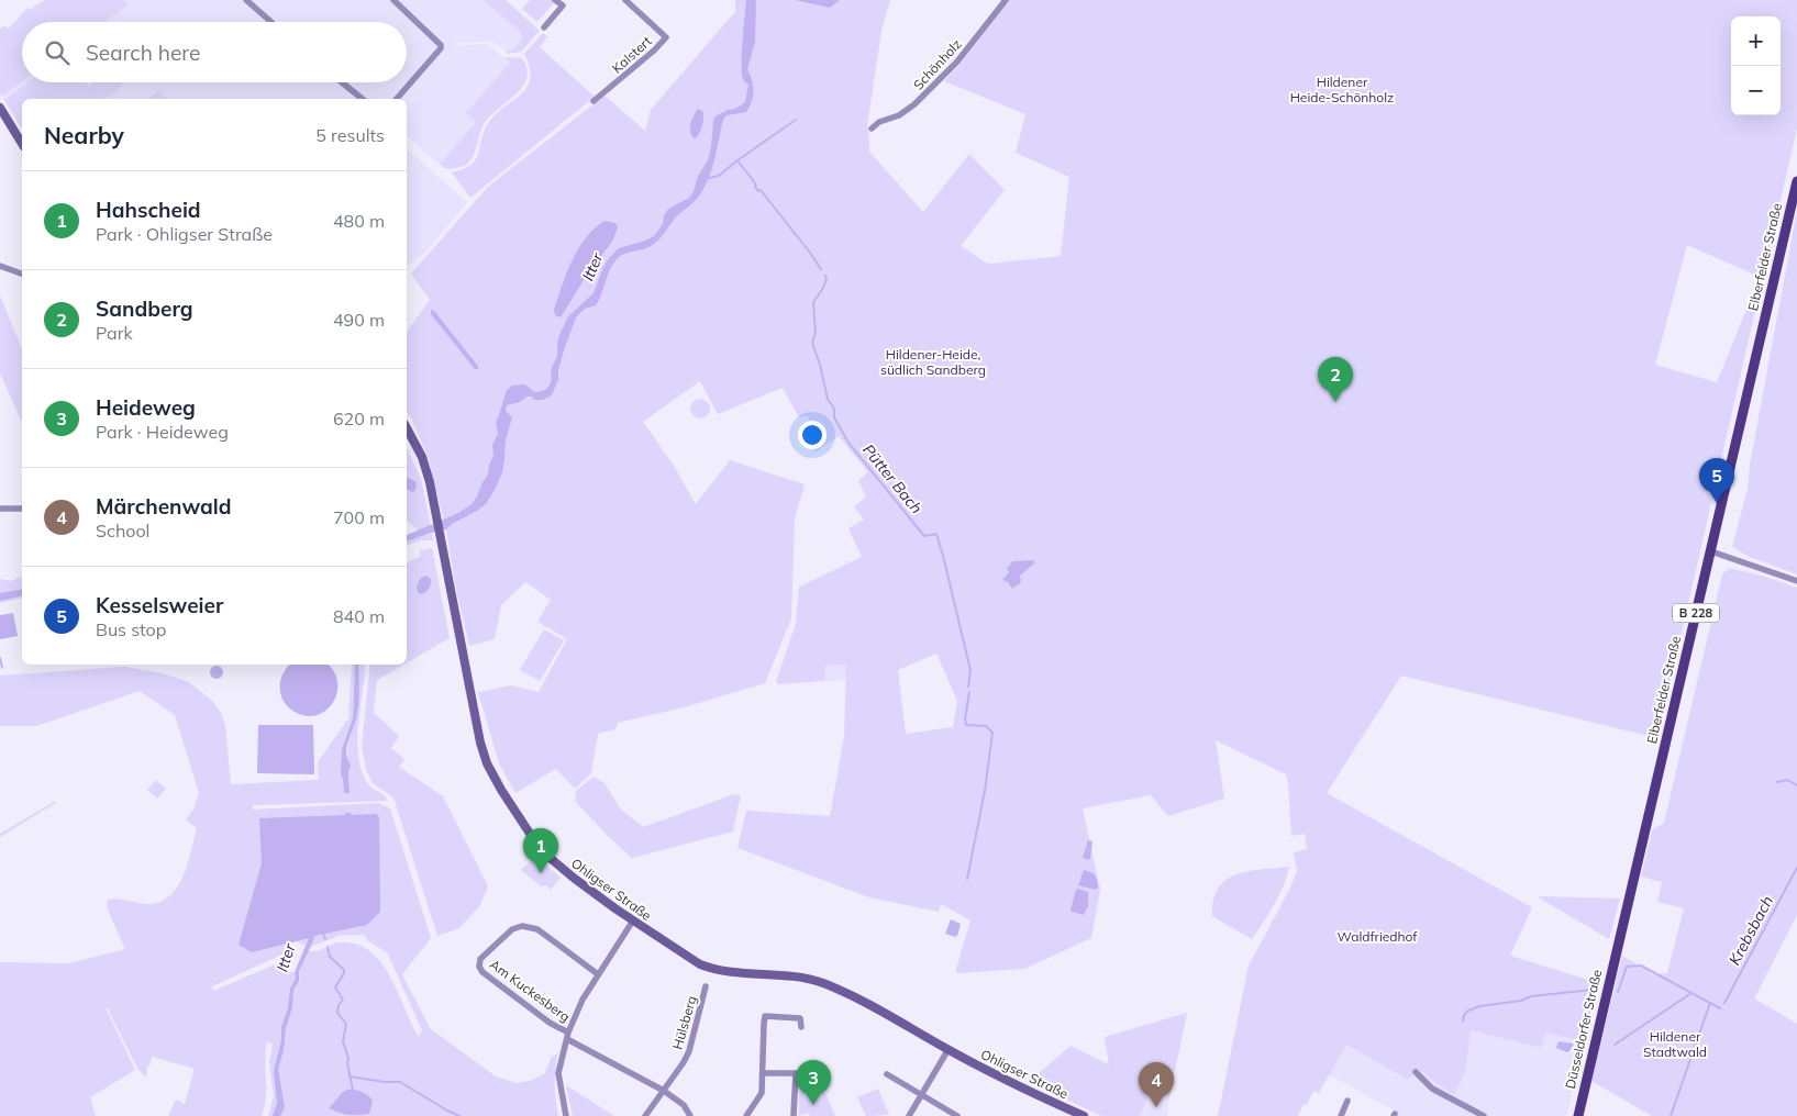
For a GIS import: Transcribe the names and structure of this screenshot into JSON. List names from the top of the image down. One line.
{"streets":{"main road":["Elberfelder Straße","B 228","Ohligser Straße","Düsseldorfer Straße"],"street":["Kalstert","Schönholz","Am Kuckesberg","Hülsberg"]},"crossings":[["Elberfelder Straße","Düsseldorfer Straße"],["Am Kuckesberg","Hülsberg"]],"water":["Itter","Pütter Bach","Krebsbach"],"parks":["Hildener Heide-Schönholz","Hildener-Heide, südlich Sandberg","Waldfriedhof","Hildener Stadtwald"],"page":{"map_buttons":["+","−"],"search":"Search here","heading":["Nearby","5 results"],"list":[{"mark":"1","name":"Hahscheid","note":"Park · Ohligser Straße","value":"480 m"},{"mark":"2","name":"Sandberg","note":"Park","value":"490 m"},{"mark":"3","name":"Heideweg","note":"Park · Heideweg","value":"620 m"},{"mark":"4","name":"Märchenwald","note":"School","value":"700 m"},{"mark":"5","name":"Kesselsweier","note":"Bus stop","value":"840 m"}],"pins":["2","5","1","3","4"]}}
